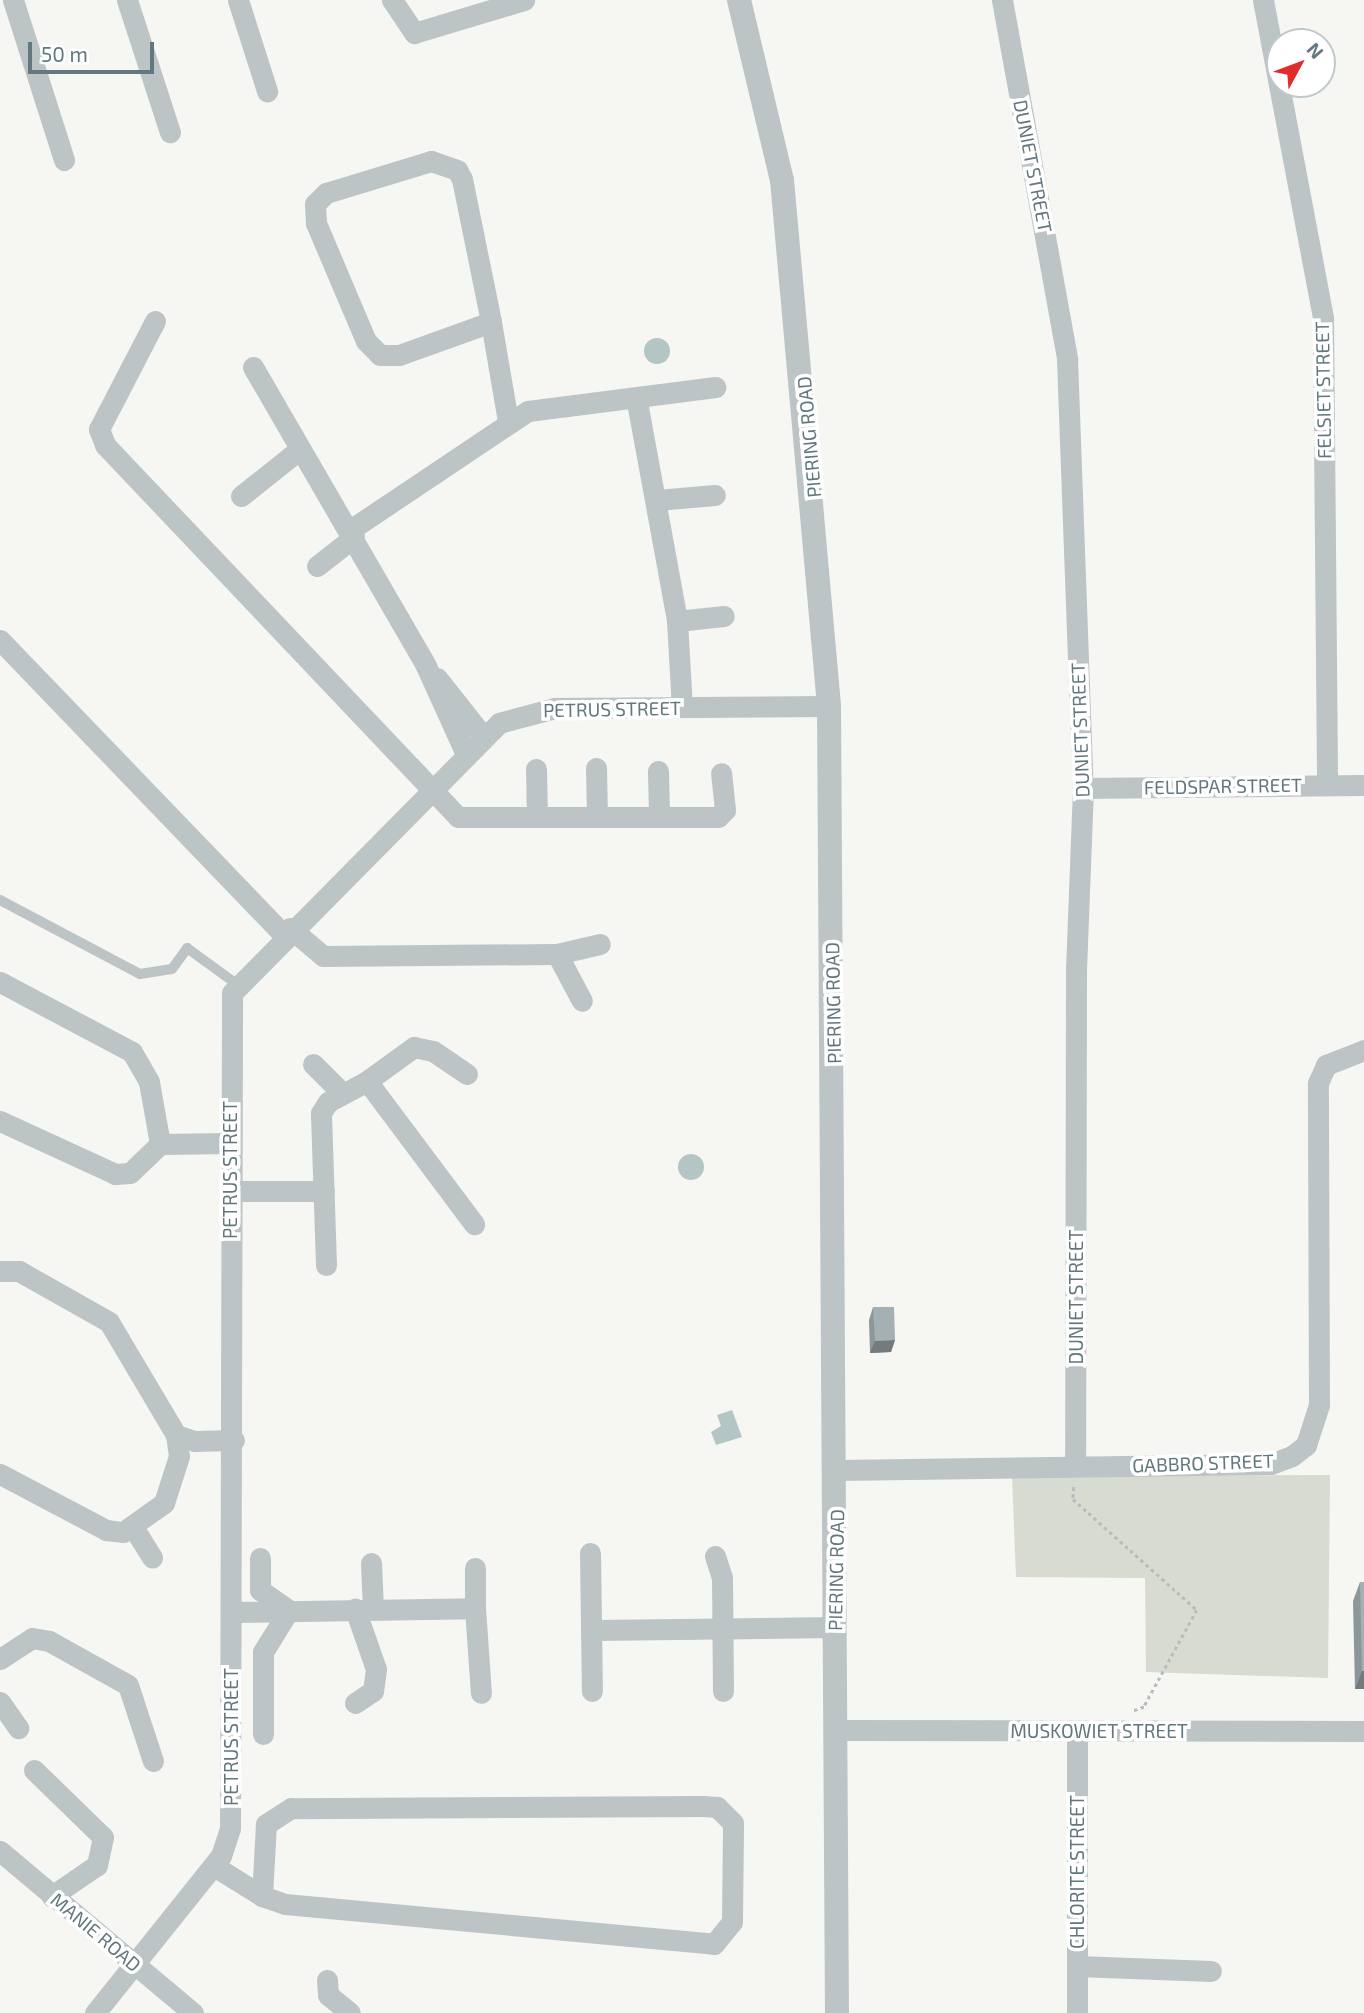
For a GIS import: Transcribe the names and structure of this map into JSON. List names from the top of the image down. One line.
{"streets":{"street":["DUNIET STREET","FELSIET STREET","PIERING ROAD","PETRUS STREET","FELDSPAR STREET","GABBRO STREET","MUSKOWIET STREET","CHLORITE STREET","MANIE ROAD"]},"crossings":[["DUNIET STREET","FELDSPAR STREET"],["DUNIET STREET","GABBRO STREET"],["FELSIET STREET","FELDSPAR STREET"],["PIERING ROAD","PETRUS STREET"],["PIERING ROAD","GABBRO STREET"],["PIERING ROAD","MUSKOWIET STREET"],["PETRUS STREET","MANIE ROAD"],["MUSKOWIET STREET","CHLORITE STREET"]],"scale_bar":"50 m","north":"top right"}
